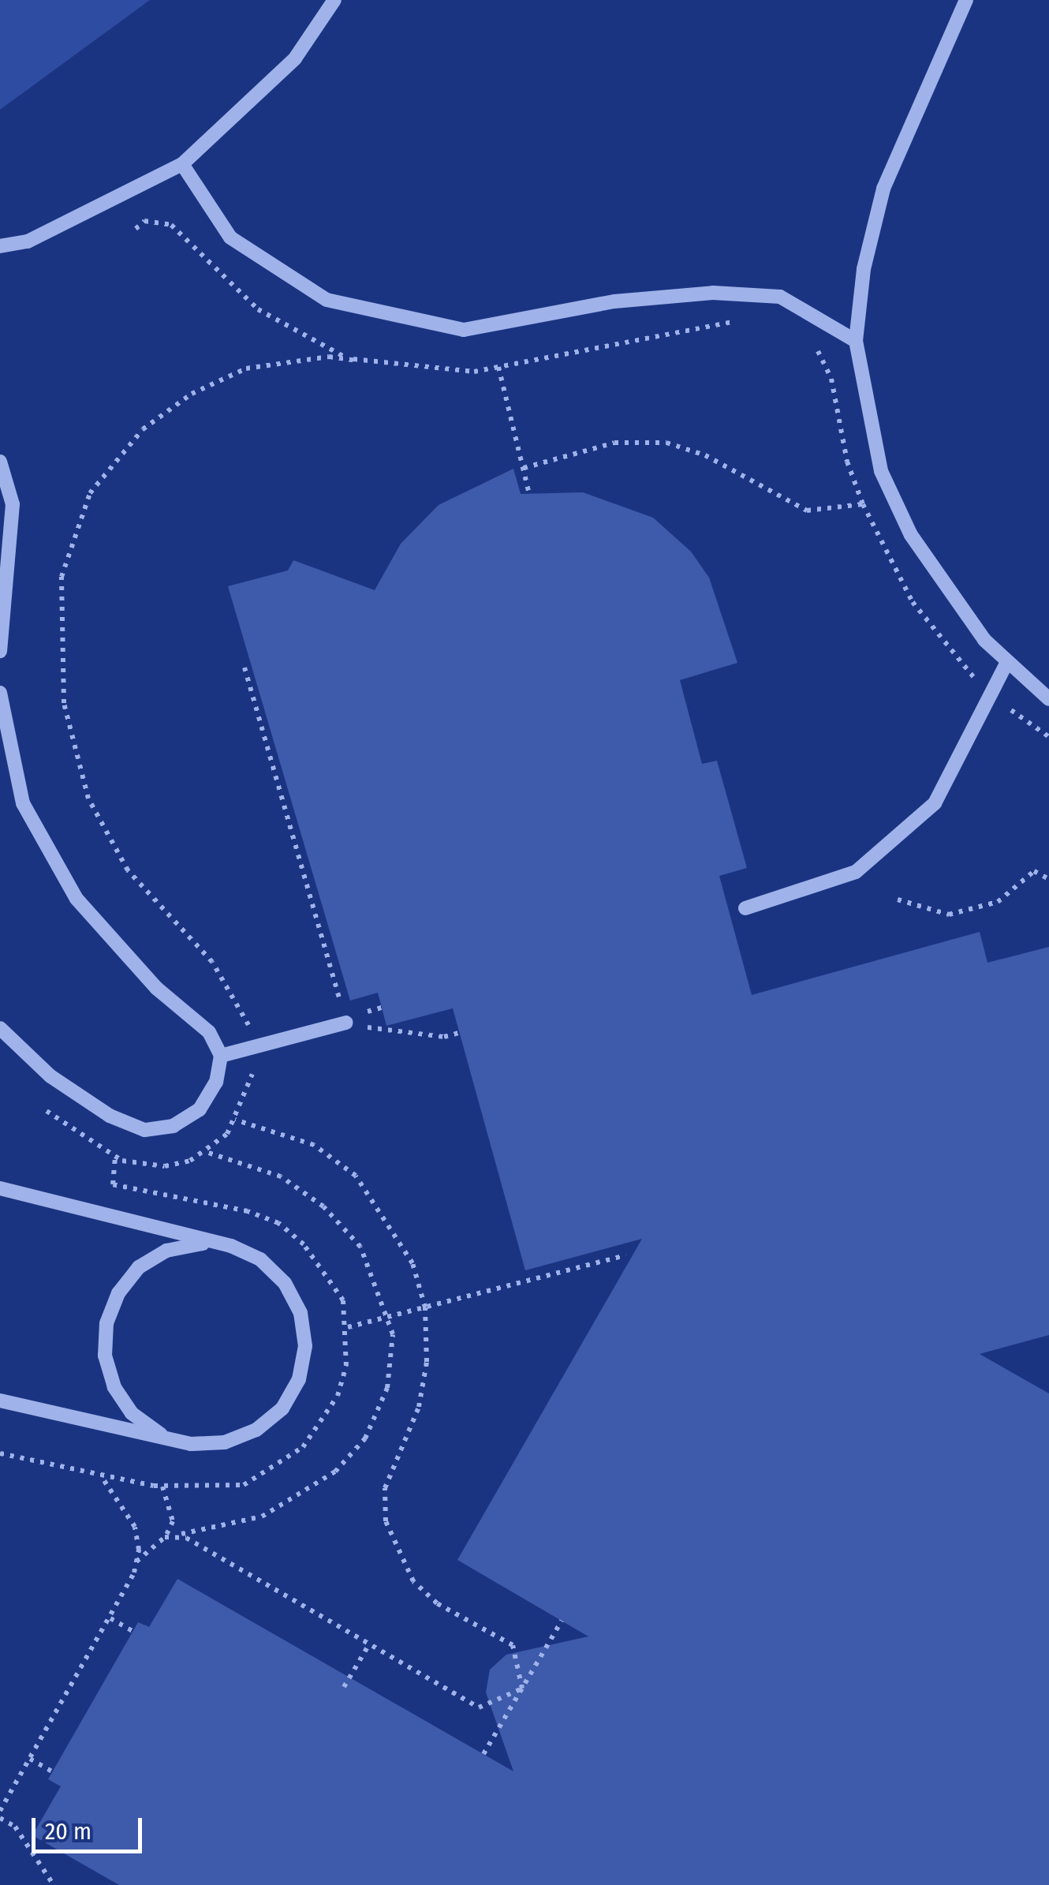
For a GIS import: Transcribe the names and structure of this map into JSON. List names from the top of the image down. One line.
{"scale_bar":"20 m"}
